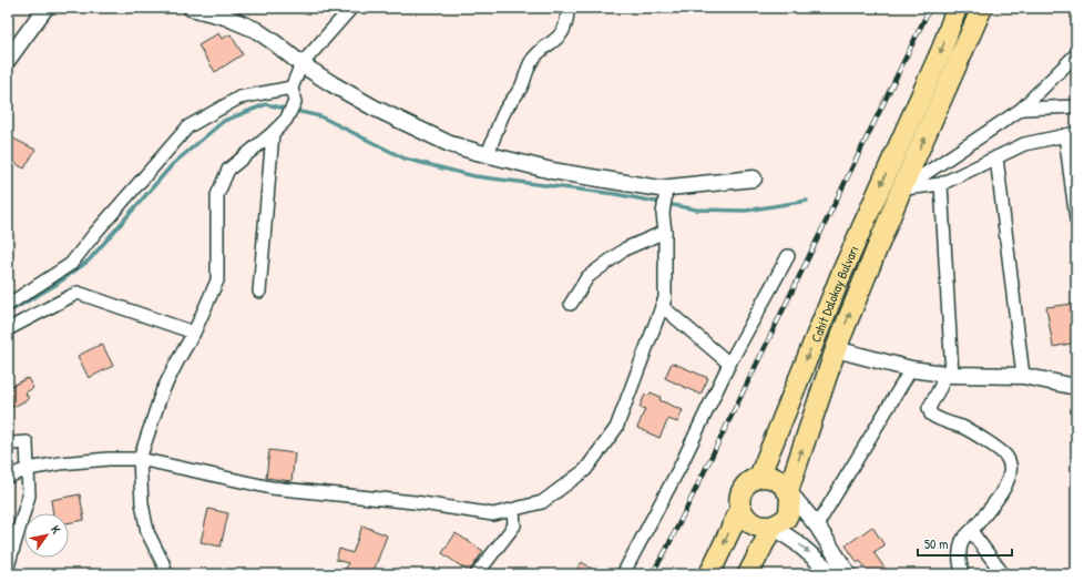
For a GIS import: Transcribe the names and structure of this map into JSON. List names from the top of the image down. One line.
{"streets":{"main road":["Cahit Dalokay Bulvarı"]},"scale_bar":"50 m","north":"top right"}
